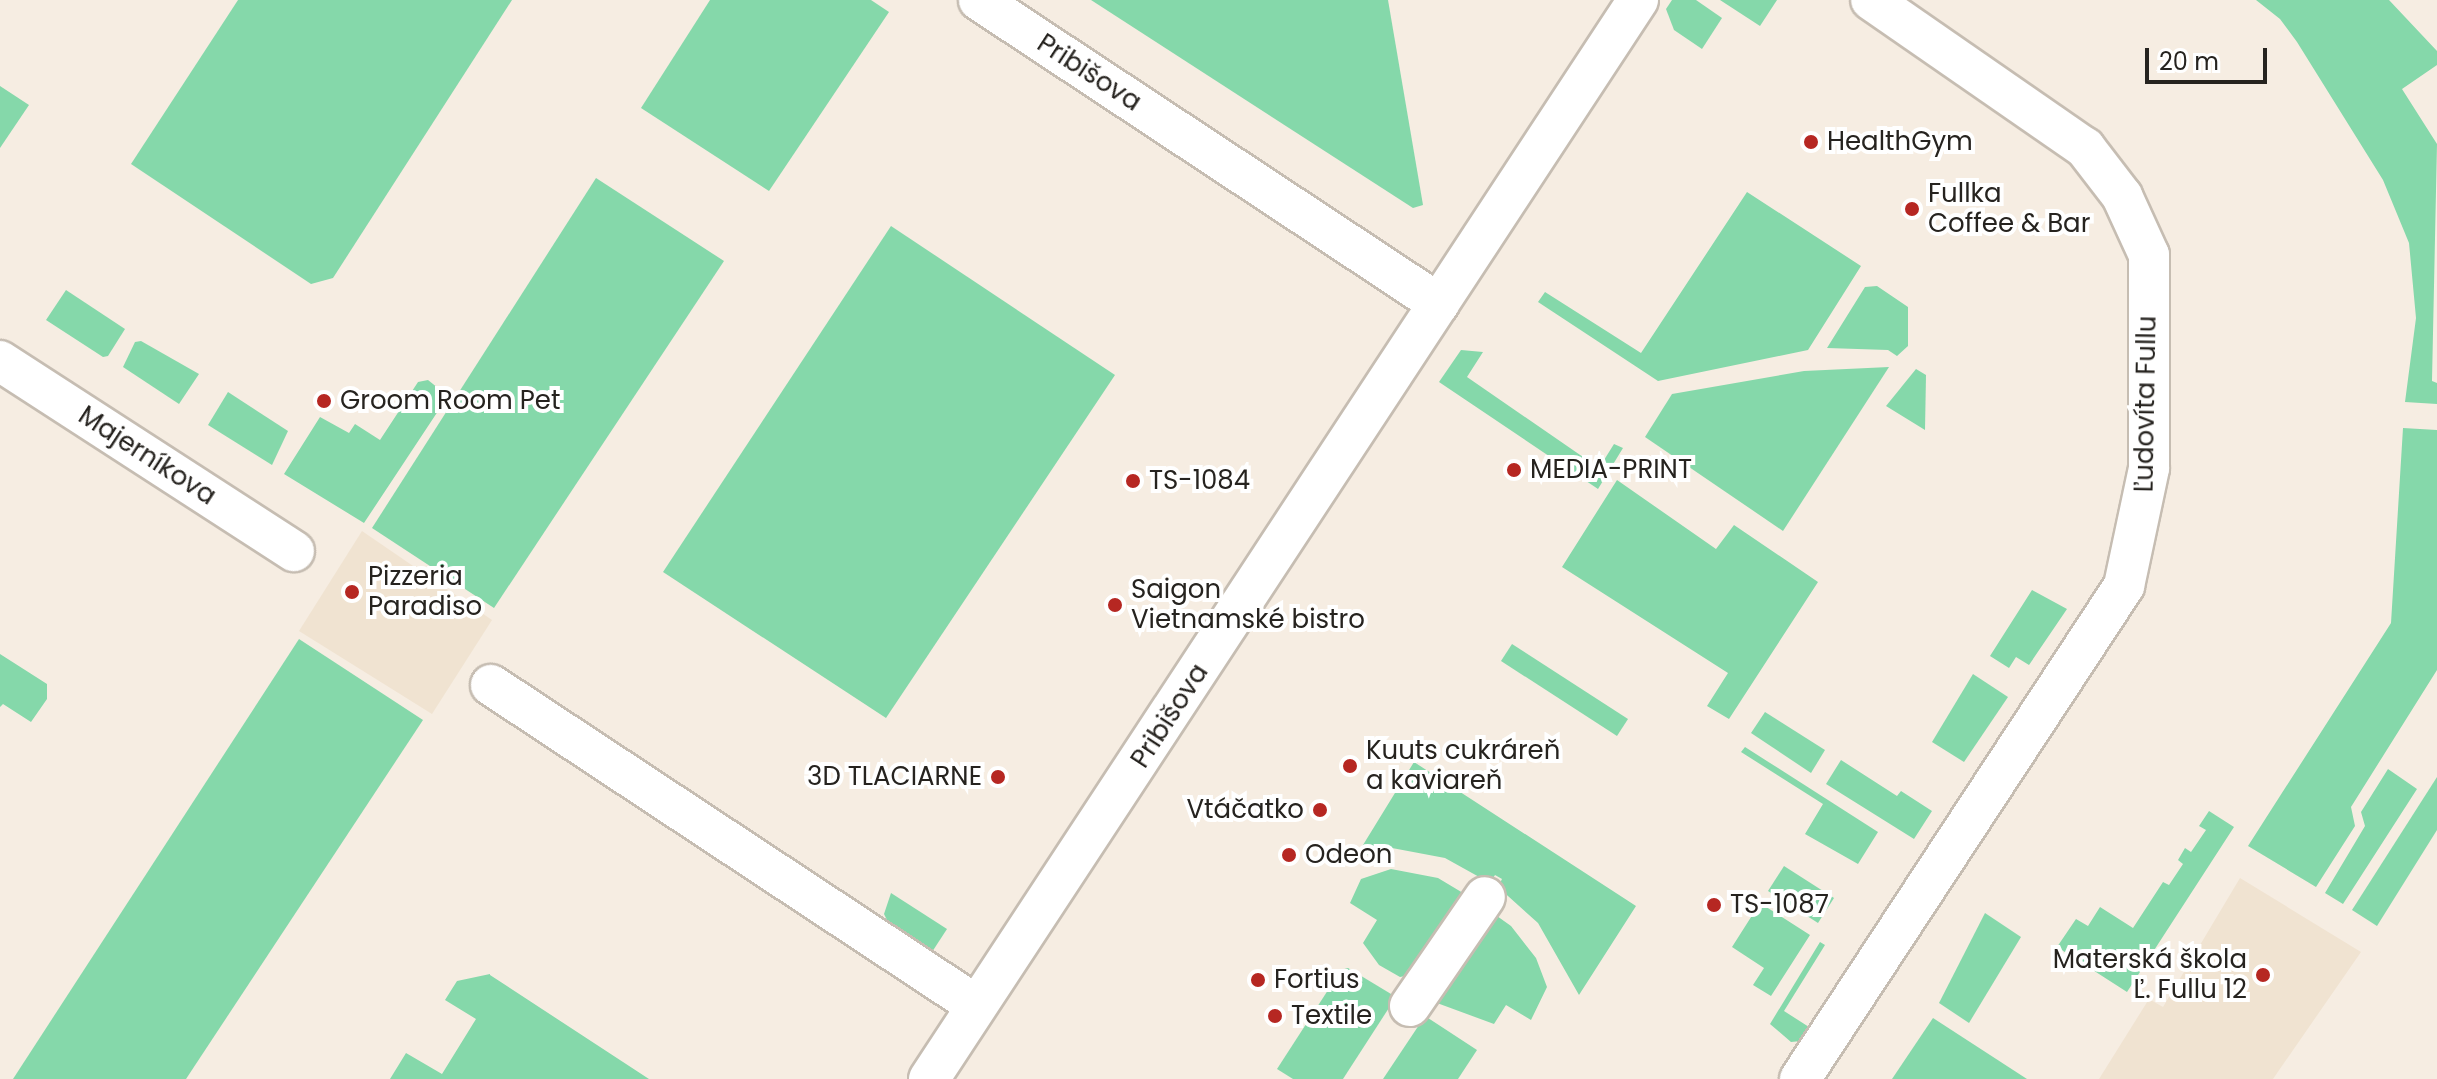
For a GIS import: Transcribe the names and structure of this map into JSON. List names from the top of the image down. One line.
{"streets":{"street":["Pribišova","Ľudovíta Fullu","Majerníkova"]},"places":["HealthGym","Fullka Coffee & Bar","Groom Room Pet","MEDIA-PRINT","TS-1084","Pizzeria Paradiso","Saigon Vietnamské bistro","Kuuts cukráreň a kaviareň","3D TLACIARNE","Vtáčatko","Odeon","TS-1087","Materská škola Ľ. Fullu 12","Fortius","Textile"],"scale_bar":"20 m"}
